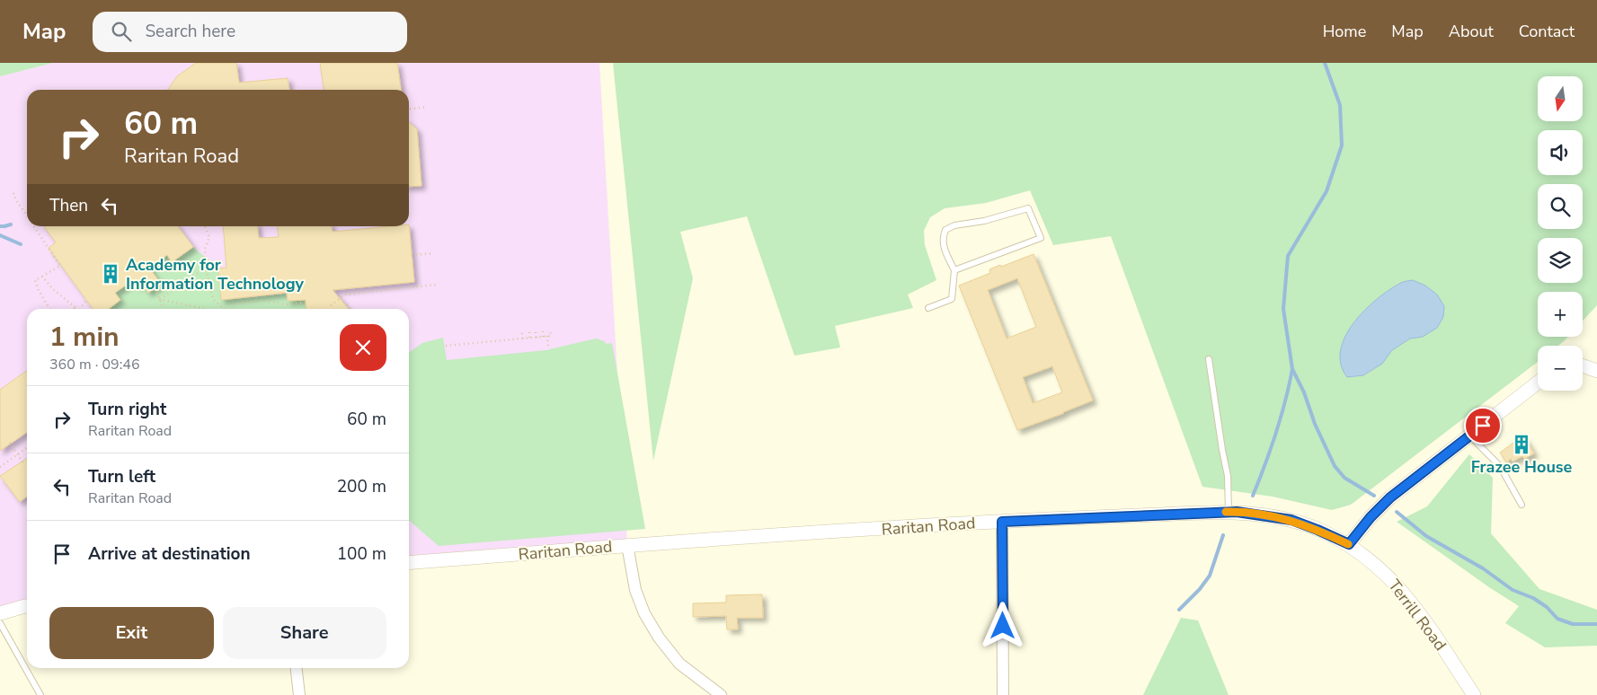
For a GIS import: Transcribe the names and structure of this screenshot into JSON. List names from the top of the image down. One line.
{"streets":{"street":["Raritan Road","Terrill Road"]},"crossings":[["Raritan Road","Terrill Road"]],"places":{"building":["Academy for Information Technology","Frazee House"]},"north":"bottom","page":{"header":"Map","search":"Search here","nav":["Home","Map","About","Contact"],"map_buttons":["+","−"],"turn":["60 m","Raritan Road"],"then":"Then","heading":["1 min","360 m · 09:46"],"list":[{"name":"Turn right","note":"Raritan Road","value":"60 m"},{"name":"Turn left","note":"Raritan Road","value":"200 m"},{"name":"Arrive at destination","value":"100 m"}],"buttons":["Exit","Share"]}}
